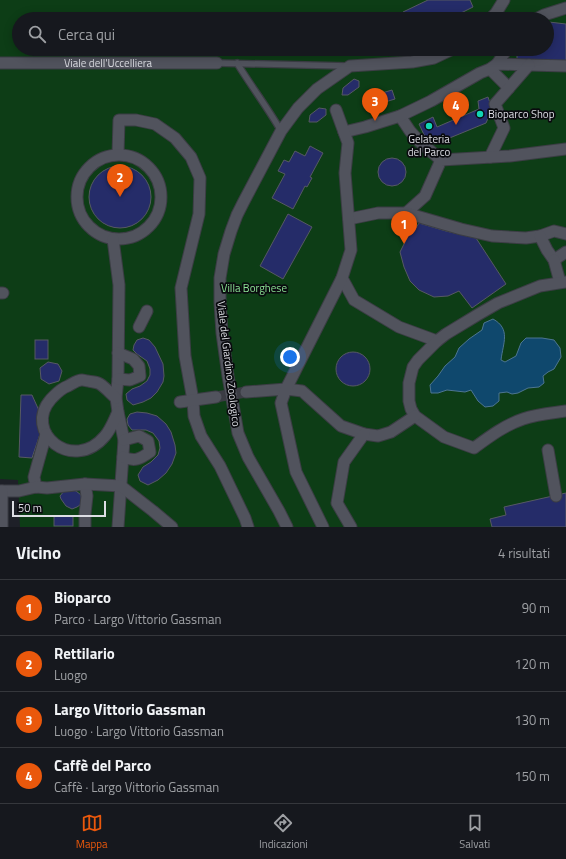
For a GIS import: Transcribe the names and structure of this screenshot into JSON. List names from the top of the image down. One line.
{"streets":{"street":["Viale dell'Uccelliera","Viale del Giardino Zoologico"]},"parks":["Villa Borghese"],"places":["Bioparco Shop","Gelateria del Parco"],"scale_bar":"50 m","page":{"search":"Cerca qui","pins":["3","4","2","1"],"scale":"50 m","heading":["Vicino","4 risultati"],"list":[{"mark":"1","name":"Bioparco","note":"Parco · Largo Vittorio Gassman","value":"90 m"},{"mark":"2","name":"Rettilario","note":"Luogo","value":"120 m"},{"mark":"3","name":"Largo Vittorio Gassman","note":"Luogo · Largo Vittorio Gassman","value":"130 m"},{"mark":"4","name":"Caffè del Parco","note":"Caffè · Largo Vittorio Gassman","value":"150 m"}],"nav":["Mappa","Indicazioni","Salvati"]}}
